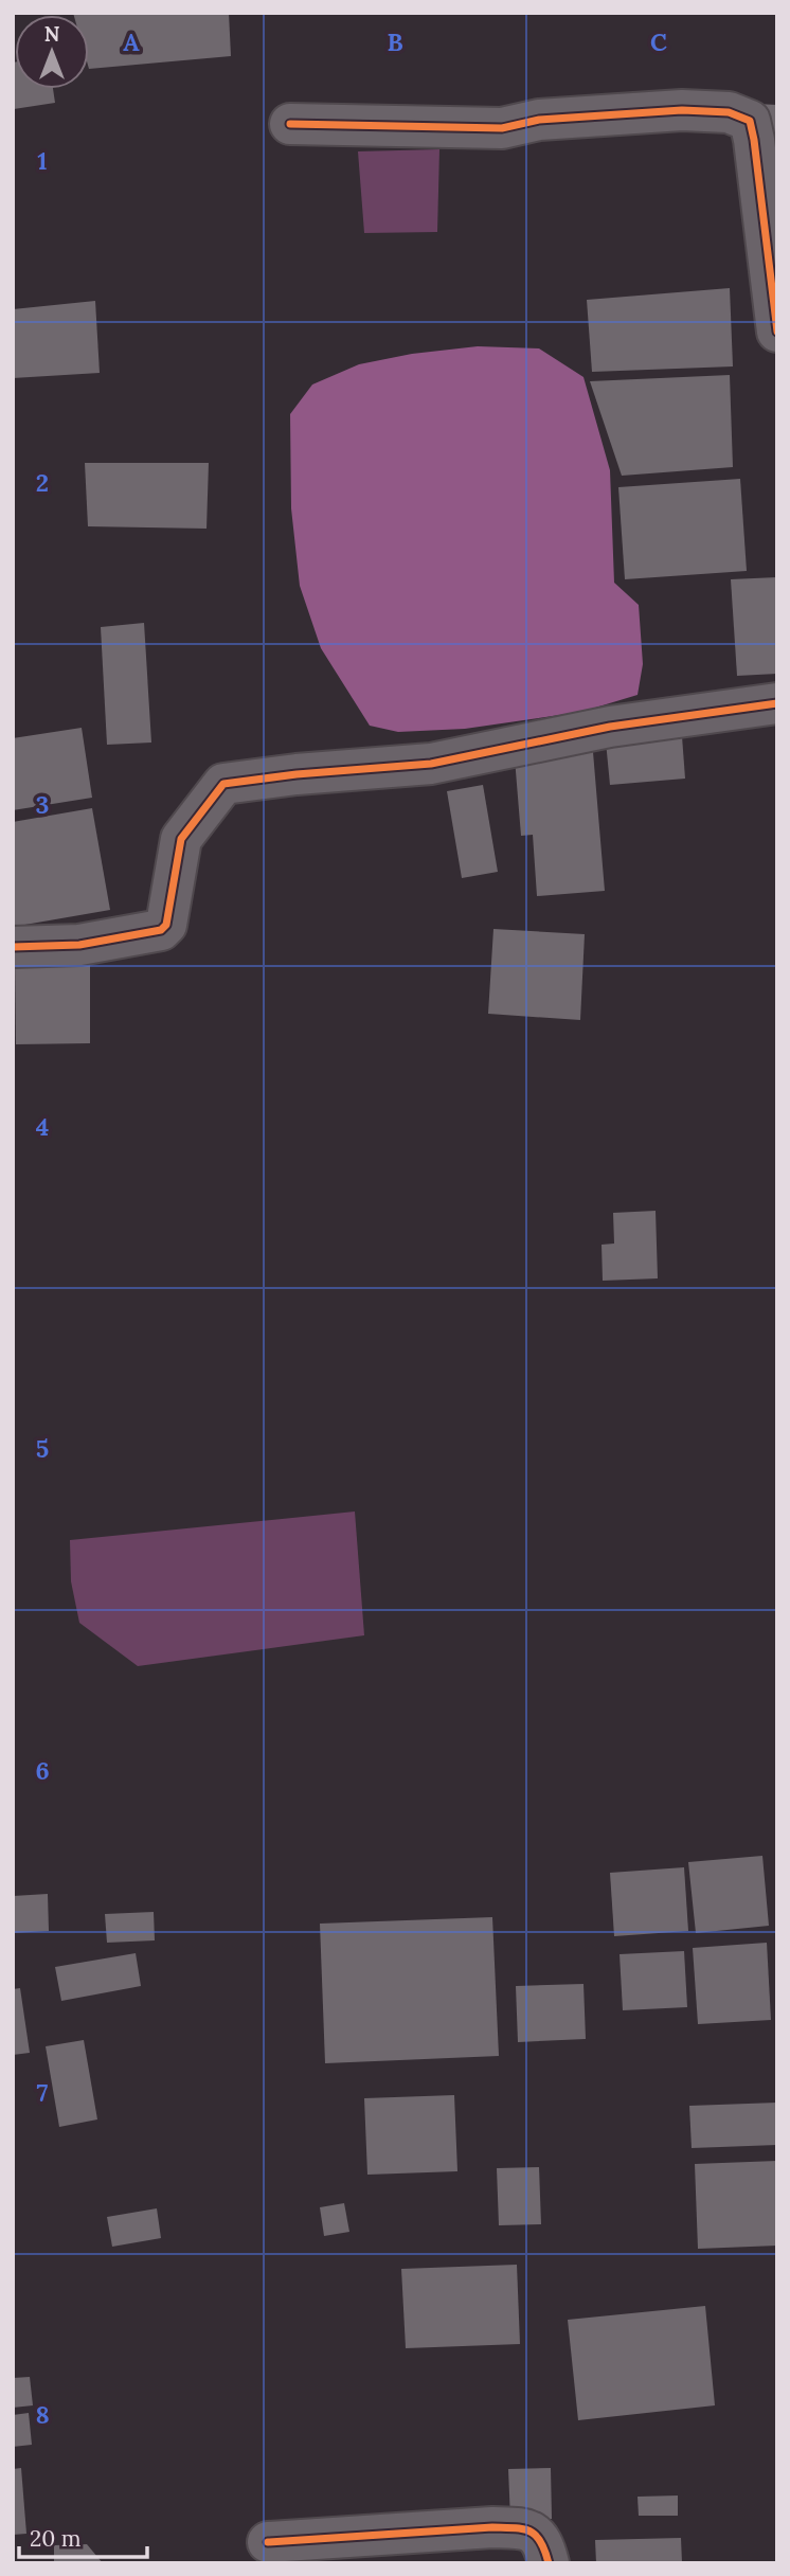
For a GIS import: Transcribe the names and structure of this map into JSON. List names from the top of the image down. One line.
{"scale_bar":"20 m","north":"top","grid":{"columns":["A","B","C"],"rows":["1","2","3","4","5","6","7","8"]}}
